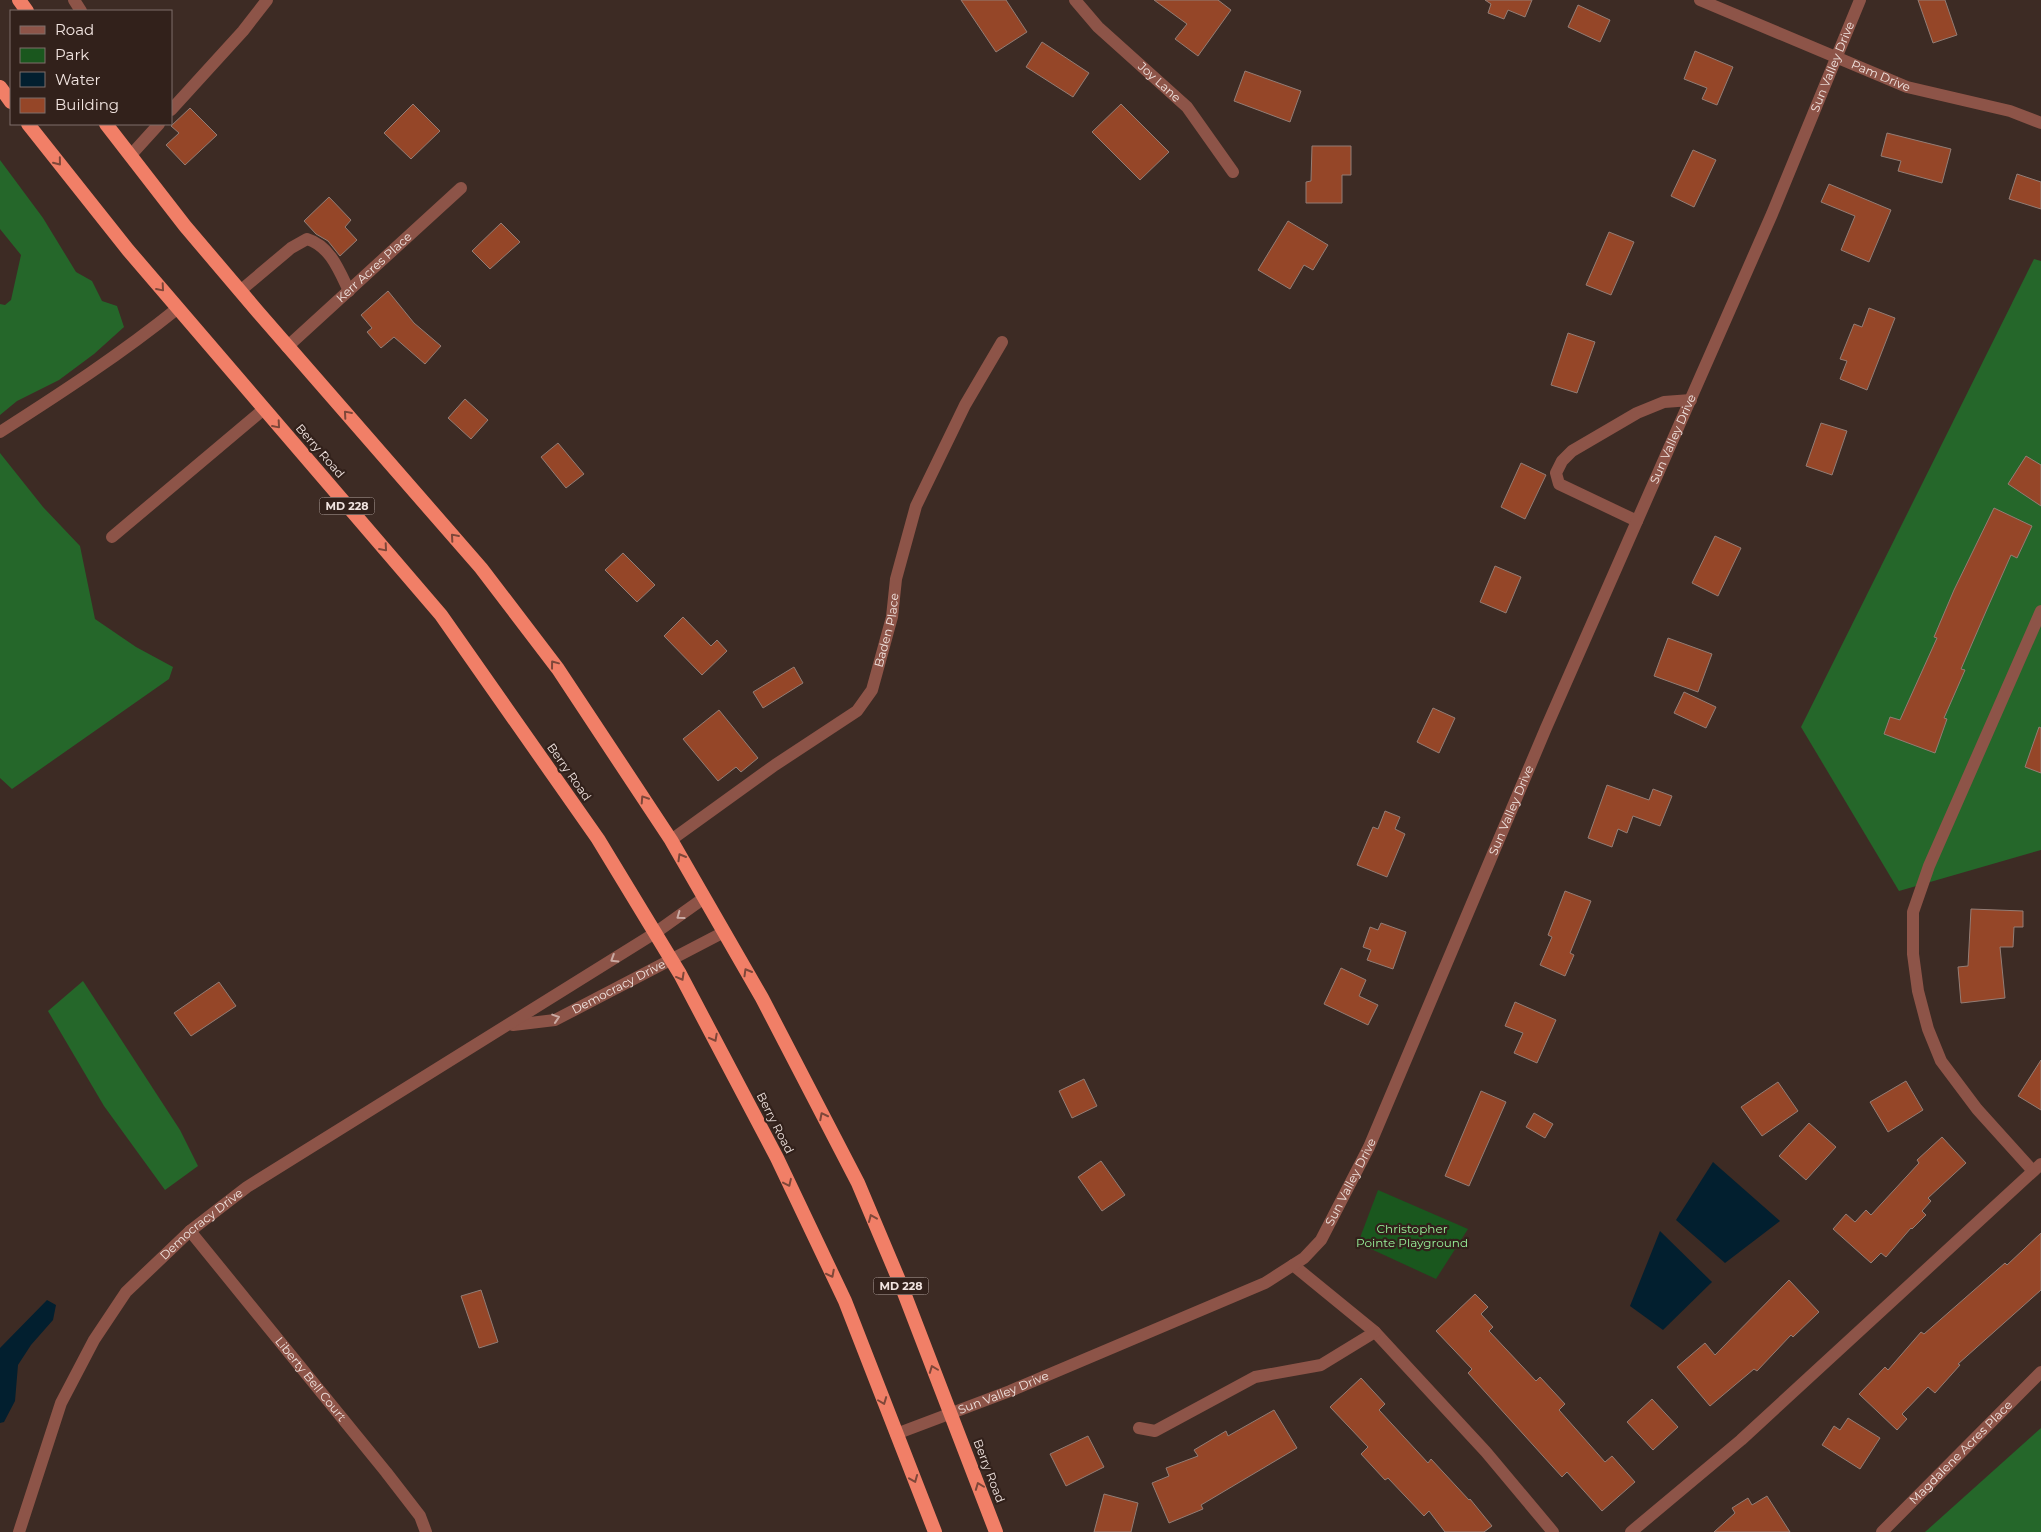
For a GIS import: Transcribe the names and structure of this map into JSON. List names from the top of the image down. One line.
{"streets":{"highway":["Berry Road","MD 228"],"street":["Sun Valley Drive","Pam Drive","Joy Lane","Kerr Acres Place","Baden Place","Democracy Drive","Liberty Bell Court","Magdalene Acres Place"]},"crossings":[["Sun Valley Drive","Pam Drive"],["Sun Valley Drive","Berry Road"],["Kerr Acres Place","Berry Road"],["Berry Road","Baden Place"],["Berry Road","Democracy Drive"],["Democracy Drive","Liberty Bell Court"]],"parks":["Christopher Pointe Playground"],"legend":["Road","Park","Water","Building"]}
